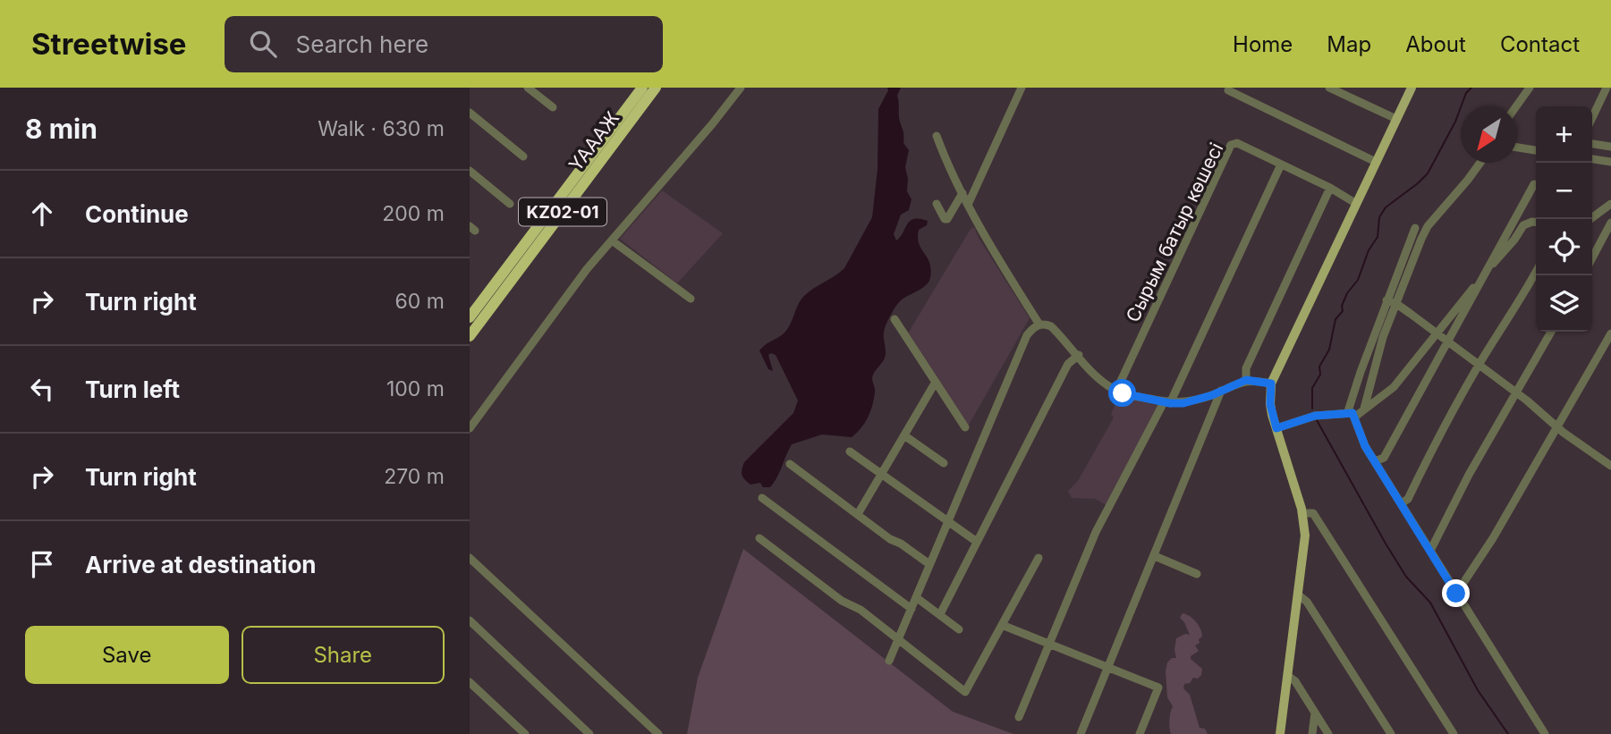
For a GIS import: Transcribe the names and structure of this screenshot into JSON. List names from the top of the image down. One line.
{"streets":{"highway":["ҮАААЖ","KZ02-01"],"street":["Сырым батыр көшесі"]},"north":"bottom left","page":{"header":"Streetwise","search":"Search here","nav":["Home","Map","About","Contact"],"heading":["8 min","Walk · 630 m"],"map_buttons":["+","−"],"list":[["Continue","200 m"],["Turn right","60 m"],["Turn left","100 m"],["Turn right","270 m"],"Arrive at destination"],"buttons":["Save","Share"]}}
